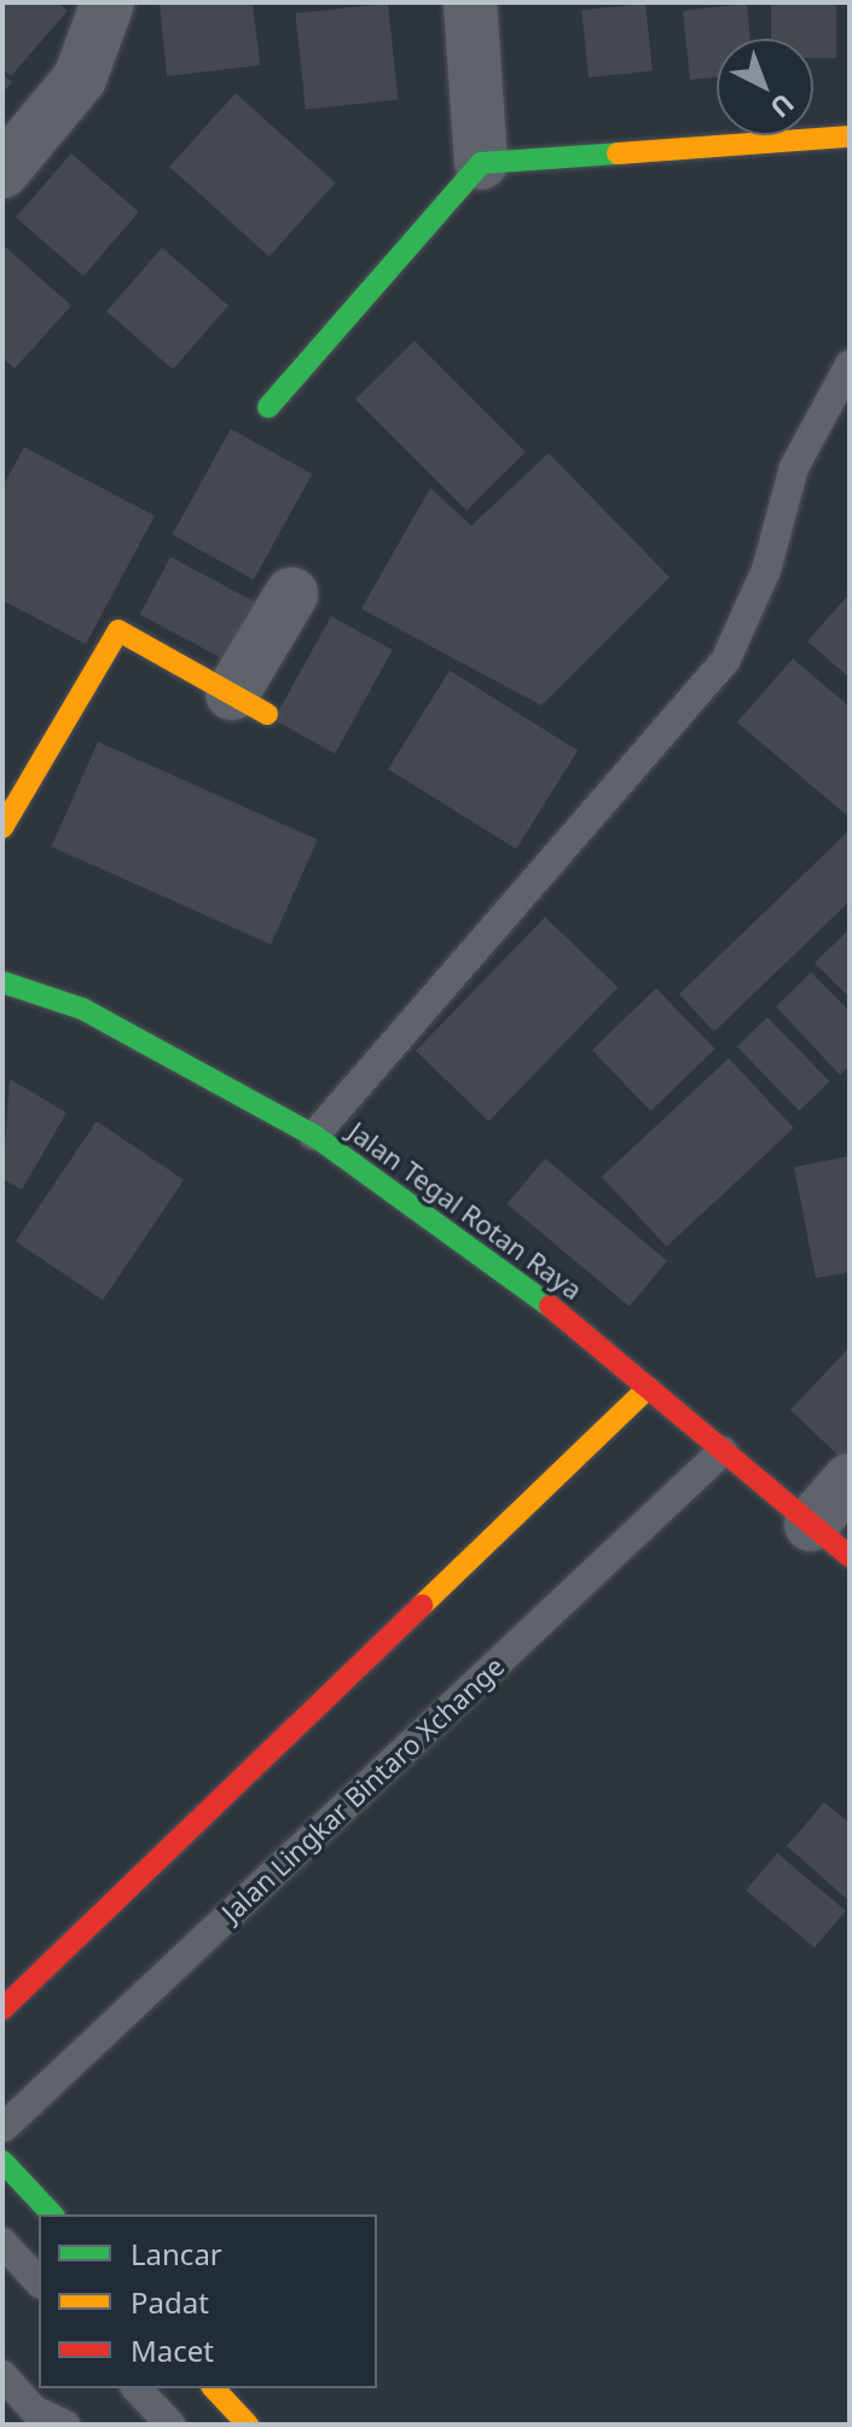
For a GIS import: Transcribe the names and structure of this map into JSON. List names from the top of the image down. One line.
{"streets":{"main road":["Jalan Tegal Rotan Raya"],"lane":["Jalan Lingkar Bintaro Xchange"]},"crossings":[["Jalan Tegal Rotan Raya","Jalan Lingkar Bintaro Xchange"]],"legend":["Lancar","Padat","Macet"],"north":"bottom right"}
